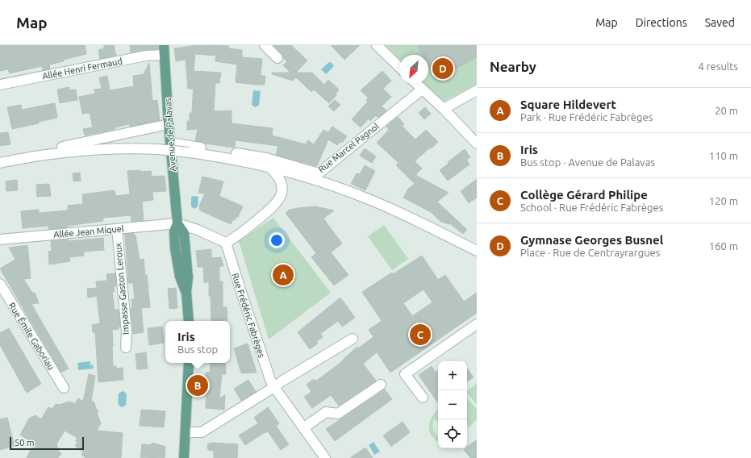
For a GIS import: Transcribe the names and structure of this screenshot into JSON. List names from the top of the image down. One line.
{"streets":{"main road":["Avenue de Palavas"],"street":["Allée Henri Fermaud","Rue Marcel Pagnol","Allée Jean Miquel","Impasse Gaston Leroux","Rue Frédéric Fabrèges","Rue Émile Gaboriau"]},"crossings":[["Allée Henri Fermaud","Avenue de Palavas"],["Avenue de Palavas","Rue Marcel Pagnol"],["Avenue de Palavas","Allée Jean Miquel"],["Allée Jean Miquel","Impasse Gaston Leroux"]],"scale_bar":"50 m","north":"bottom left","page":{"header":"Map","nav":["Map","Directions","Saved"],"heading":["Nearby","4 results"],"pins":["D","A","C","B"],"list":[{"mark":"A","name":"Square Hildevert","note":"Park · Rue Frédéric Fabrèges","value":"20 m"},{"mark":"B","name":"Iris","note":"Bus stop · Avenue de Palavas","value":"110 m"},{"mark":"C","name":"Collège Gérard Philipe","note":"School · Rue Frédéric Fabrèges","value":"120 m"},{"mark":"D","name":"Gymnase Georges Busnel","note":"Place · Rue de Centrayrargues","value":"160 m"}],"popup":["Iris","Bus stop"],"map_buttons":["+","−"],"scale":"50 m"}}
